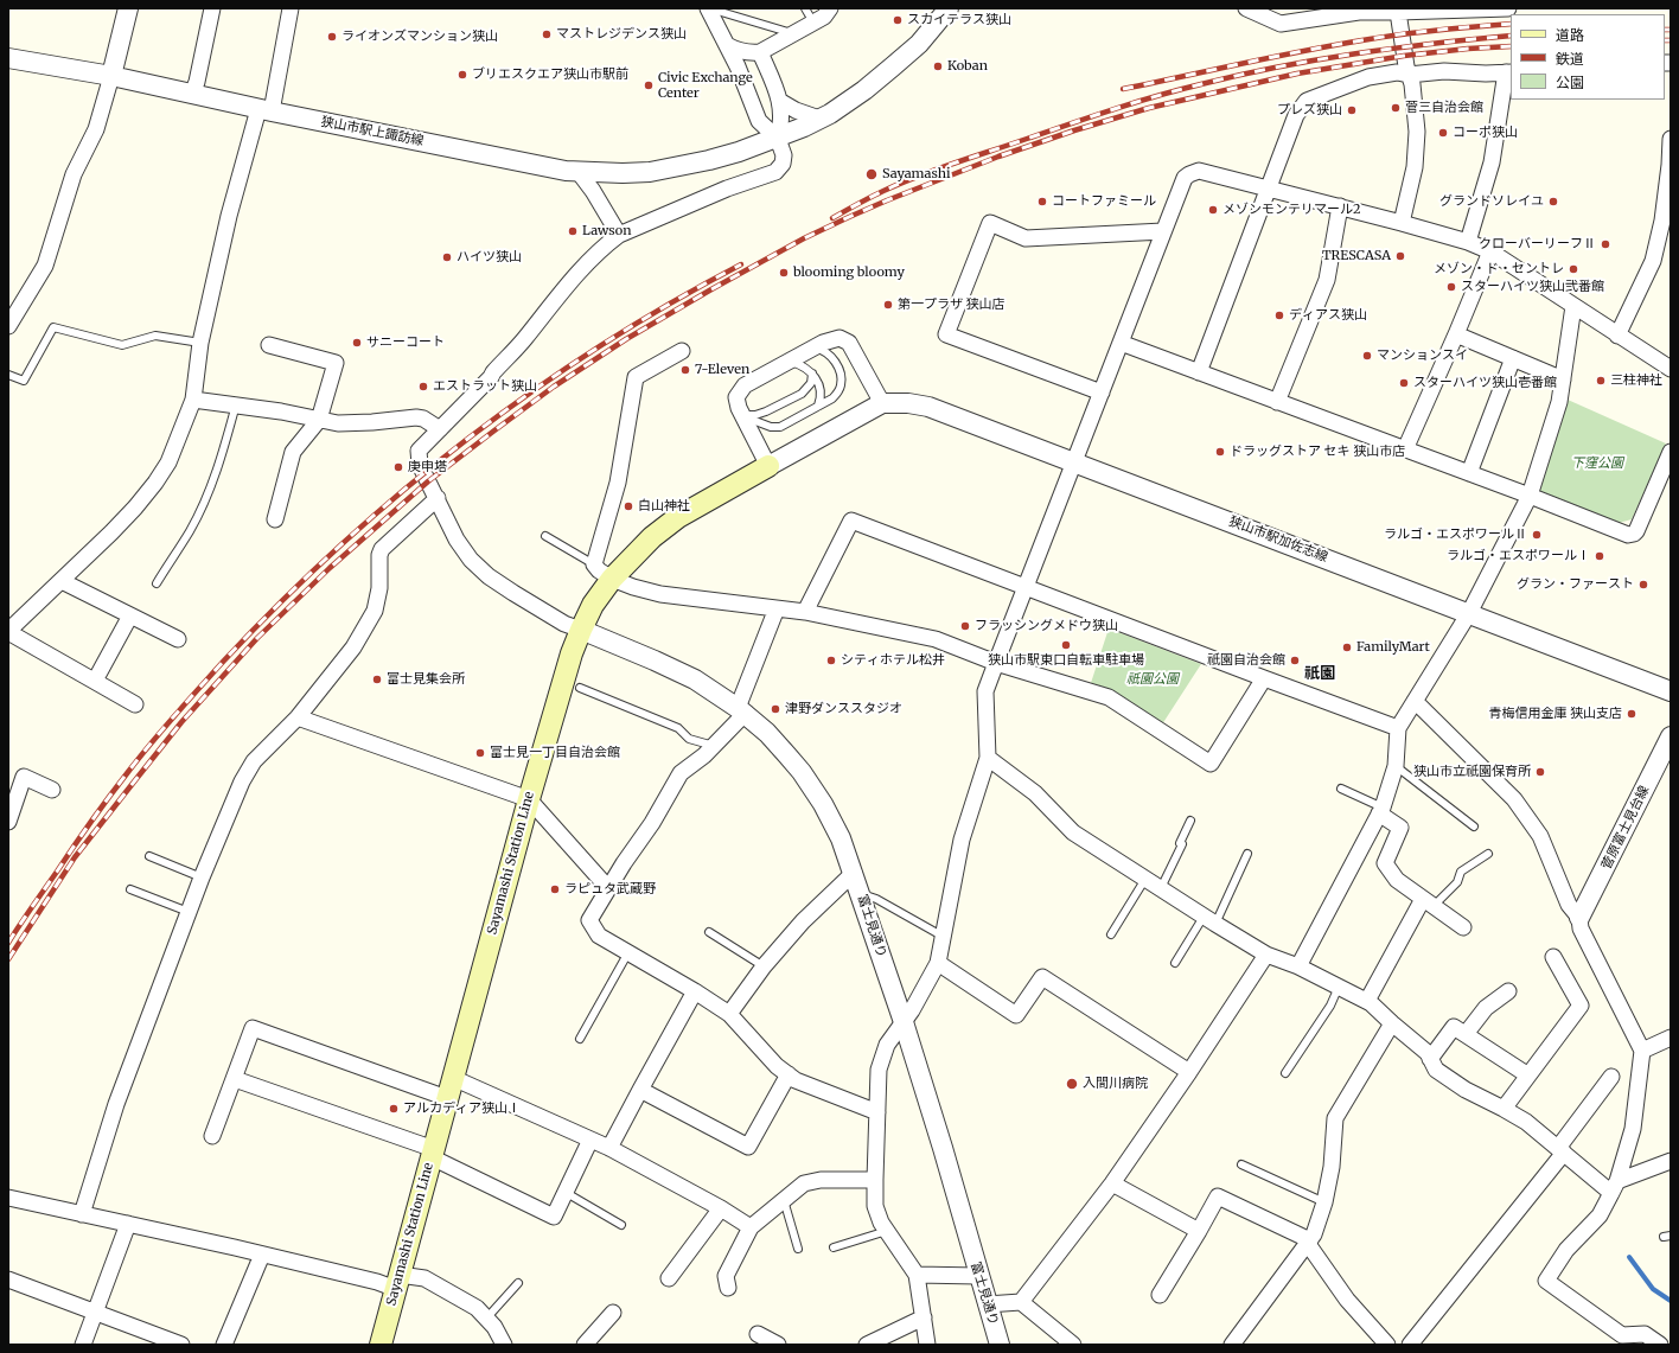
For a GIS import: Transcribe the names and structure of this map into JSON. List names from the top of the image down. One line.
{"streets":{"main road":["Sayamashi Station Line"],"street":["狭山市駅上諏訪線","狭山市駅加佐志線","菅原富士見台線","富士見通り"]},"crossings":[["Sayamashi Station Line","富士見通り"]],"districts":["祇園"],"parks":["下窪公園","祇園公園"],"places":["スカイテラス狭山","マストレジデンス狭山","ライオンズマンション狭山","Koban","ブリエスクエア狭山市駅前","Civic Exchange Center","菅三自治会館","プレズ狭山","コーポ狭山","Sayamashi","コートファミール","グランドソレイユ","メゾンモンテリマール2","Lawson","クローバーリーフⅡ","TRESCASA","ハイツ狭山","メゾン・ド・セントレ","blooming bloomy","スターハイツ狭山弐番館","第一プラザ 狭山店","ディアス狭山","サニーコート","マンションスイ","7-Eleven","三柱神社","スターハイツ狭山壱番館","エストラット狭山","ドラッグストア セキ 狭山市店","庚申塔","白山神社","ラルゴ・エスポワールⅡ","ラルゴ・エスポワールⅠ","グラン・ファースト","フラッシングメドウ狭山","狭山市駅東口自転車駐車場","FamilyMart","シティホテル松井","祇園自治会館","富士見集会所","津野ダンススタジオ","青梅信用金庫 狭山支店","富士見一丁目自治会館","狭山市立祇園保育所","ラピュタ武蔵野","入間川病院","アルカディア狭山Ⅰ"],"legend":["道路","鉄道","公園"]}
